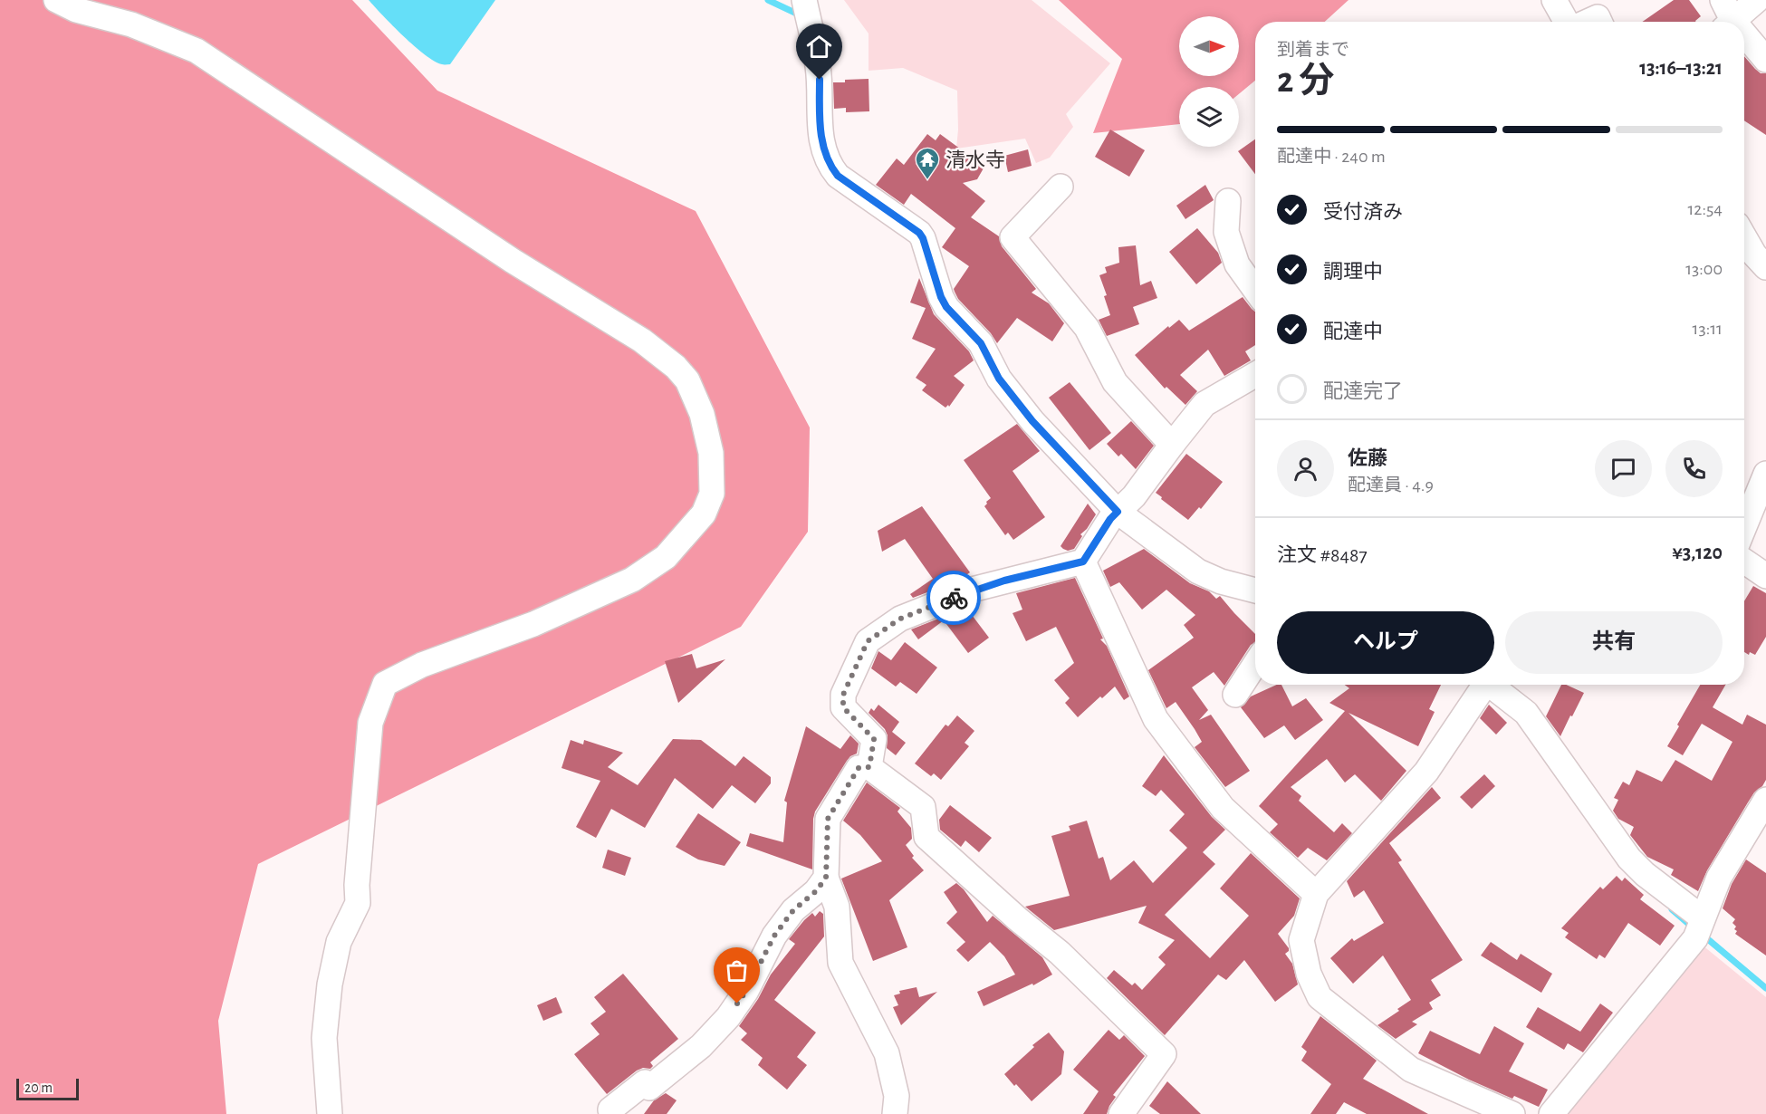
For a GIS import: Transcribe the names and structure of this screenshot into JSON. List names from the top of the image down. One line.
{"places":{"temple":["清水寺"]},"scale_bar":"20 m","north":"right","page":{"heading":["2 分","到着まで","13:16–13:21"],"panel":["佐藤","配達員 · 4.9","注文 #8487","¥3,120"],"bar":"配達中 · 240 m","list":[["受付済み","12:54"],["調理中","13:00"],["配達中","13:11"],"配達完了"],"buttons":["ヘルプ","共有"],"scale":"20 m"}}
